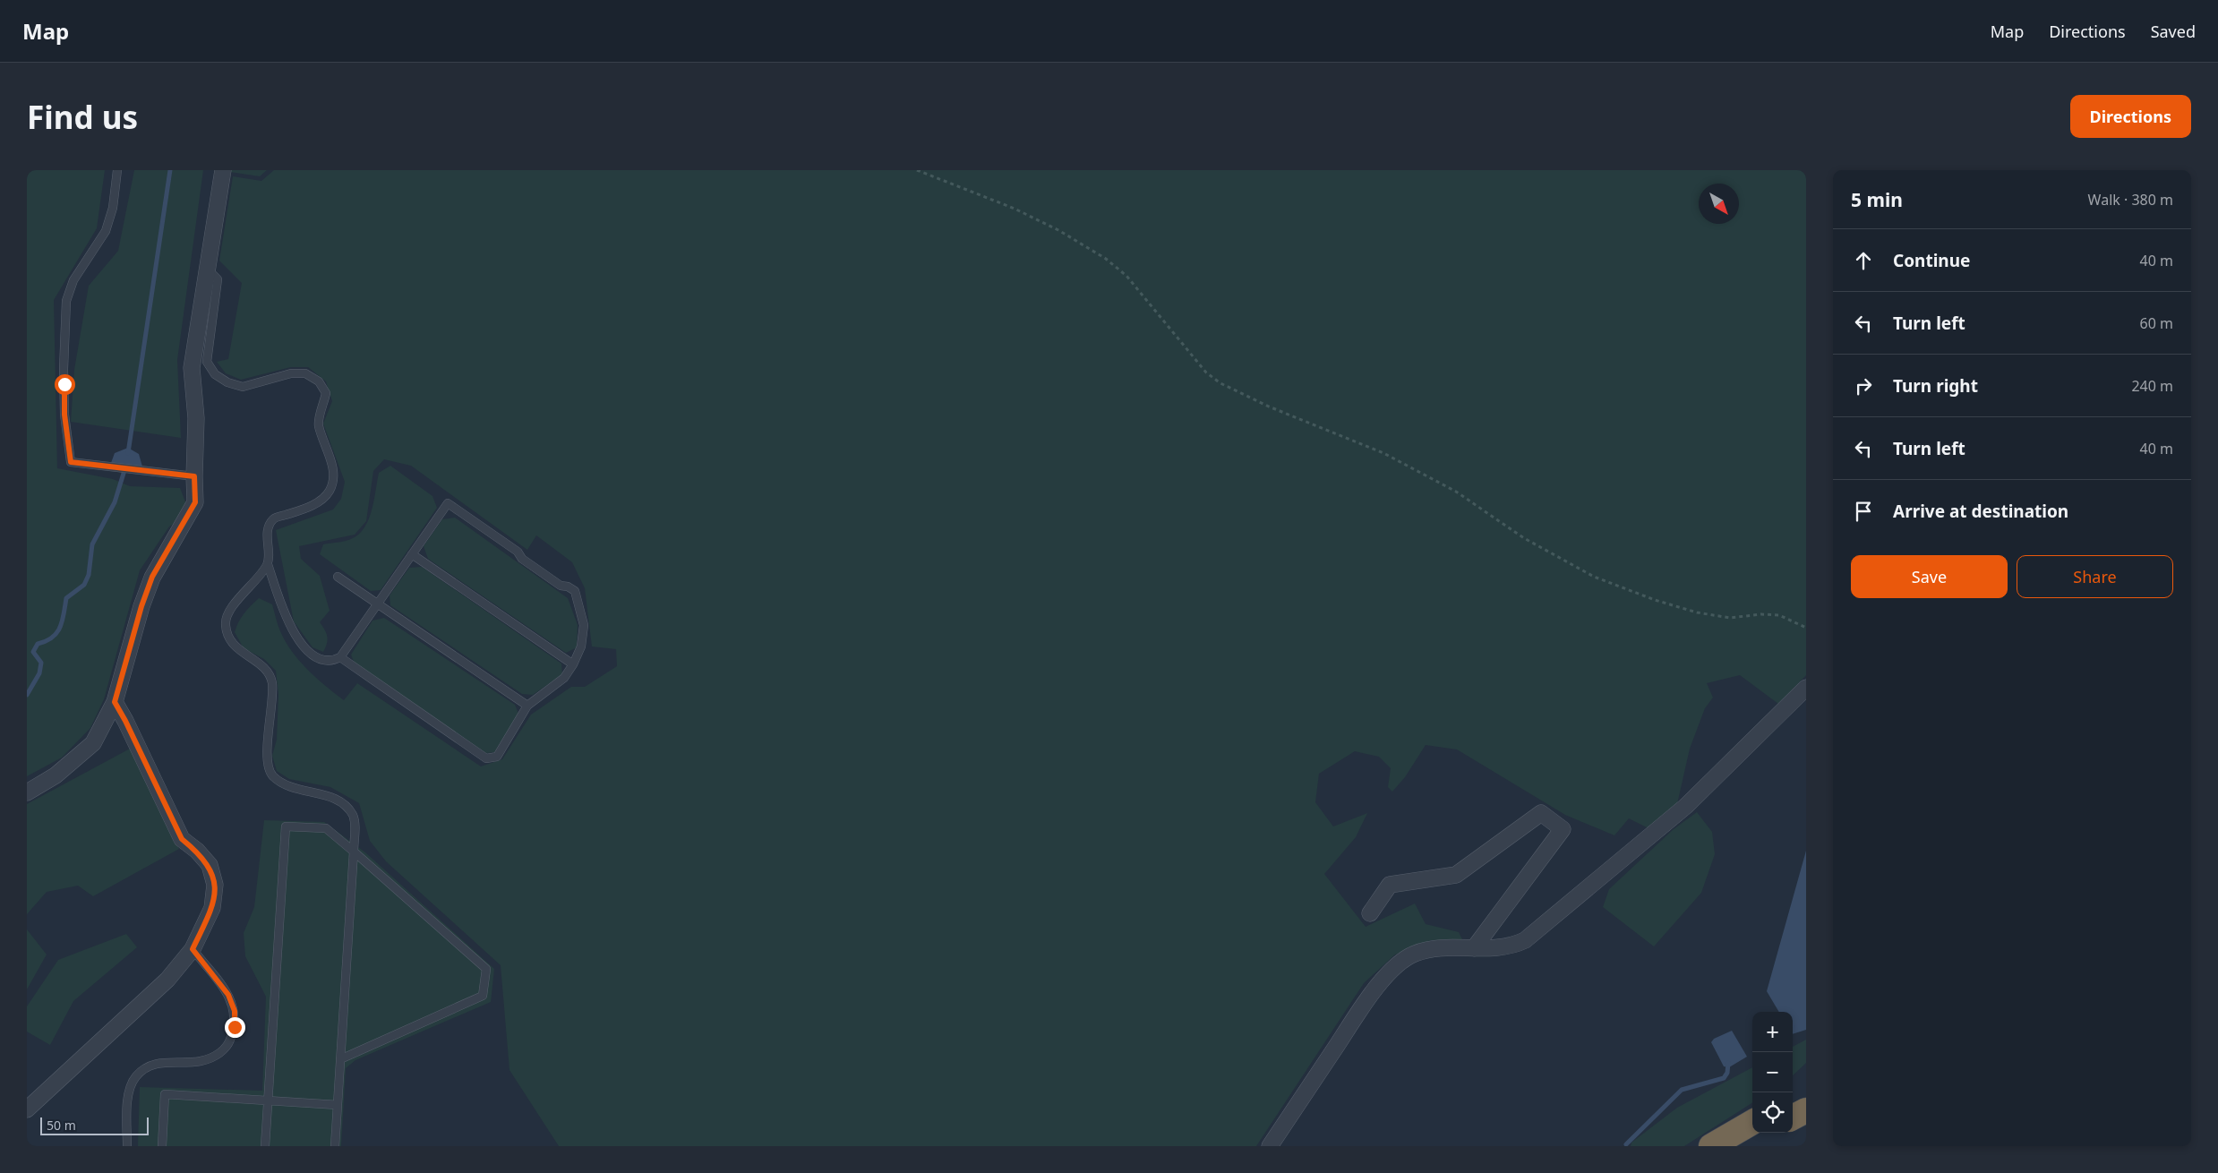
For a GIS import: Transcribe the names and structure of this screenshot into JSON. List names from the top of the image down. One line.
{"scale_bar":"50 m","north":"bottom right","page":{"header":"Map","nav":["Map","Directions","Saved"],"buttons":["Directions",["Save","Share"]],"title":"Find us","heading":["5 min","Walk · 380 m"],"list":[["Continue","40 m"],["Turn left","60 m"],["Turn right","240 m"],["Turn left","40 m"],"Arrive at destination"],"map_buttons":["+","−"],"scale":"50 m"}}
